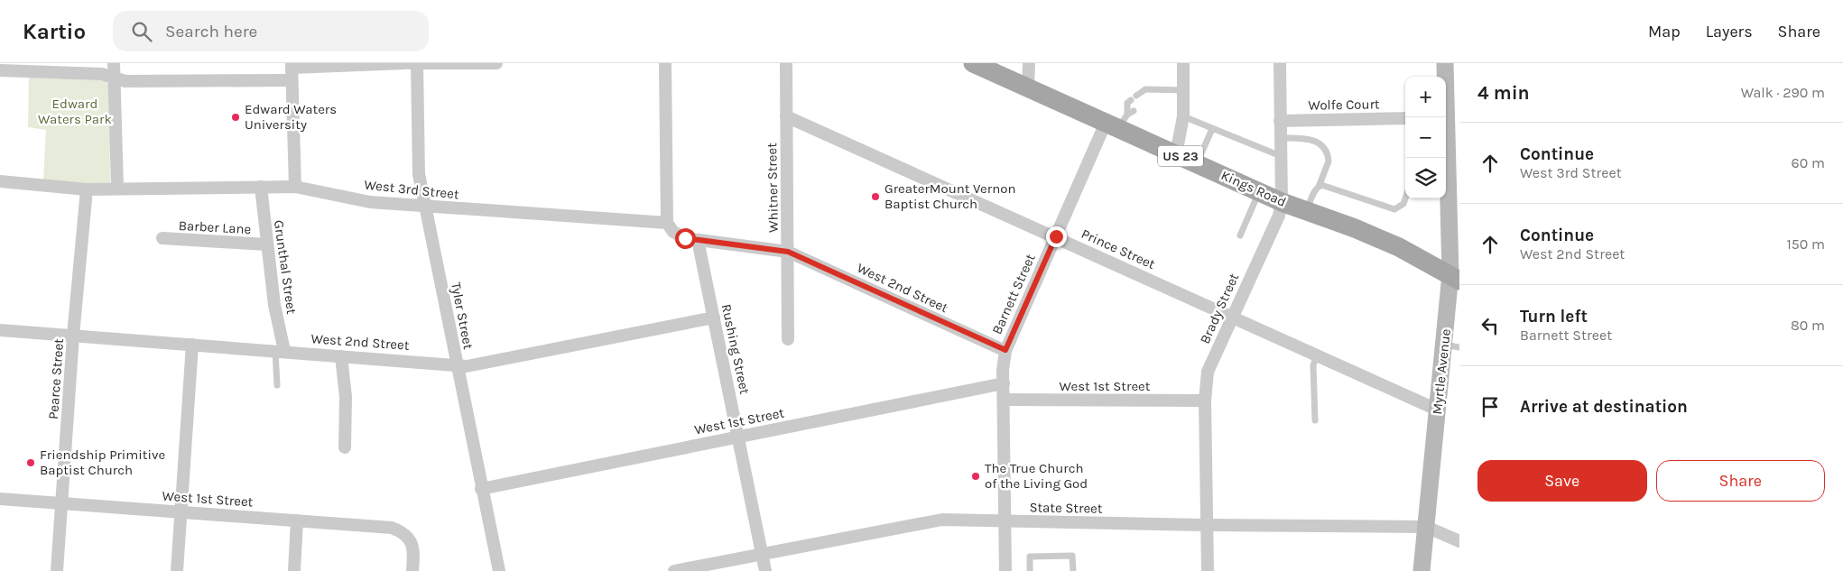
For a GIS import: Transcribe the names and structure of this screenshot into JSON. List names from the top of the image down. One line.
{"streets":{"main road":["US 23","Kings Road","Myrtle Avenue"],"street":["Wolfe Court","Whitner Street","West 3rd Street","Barber Lane","Prince Street","Grunthal Street","West 2nd Street","Barnett Street","Brady Street","Tyler Street","Rushing Street","Pearce Street","West 1st Street","State Street"]},"crossings":[["Wolfe Court","Brady Street"],["Whitner Street","Prince Street"],["Whitner Street","West 2nd Street"],["Kings Road","Barnett Street"],["Kings Road","Brady Street"],["Kings Road","Myrtle Avenue"],["West 3rd Street","Grunthal Street"],["West 3rd Street","Tyler Street"],["West 3rd Street","Pearce Street"],["Barber Lane","Grunthal Street"],["Prince Street","Barnett Street"],["Prince Street","Brady Street"],["Prince Street","Myrtle Avenue"],["Grunthal Street","West 2nd Street"],["West 2nd Street","Barnett Street"],["West 2nd Street","Tyler Street"],["West 2nd Street","Rushing Street"],["West 2nd Street","Pearce Street"],["Barnett Street","West 1st Street"],["Barnett Street","State Street"],["Brady Street","West 1st Street"],["Brady Street","State Street"],["Tyler Street","West 1st Street"],["Rushing Street","West 1st Street"],["Rushing Street","State Street"],["Myrtle Avenue","State Street"],["Pearce Street","West 1st Street"]],"parks":["Edward Waters Park"],"places":["Edward Waters University","GreaterMount Vernon Baptist Church","Friendship Primitive Baptist Church","The True Church of the Living God"],"page":{"header":"Kartio","search":"Search here","nav":["Map","Layers","Share"],"heading":["4 min","Walk · 290 m"],"map_buttons":["+","−"],"list":[["Continue","West 3rd Street","60 m"],["Continue","West 2nd Street","150 m"],["Turn left","Barnett Street","80 m"],"Arrive at destination"],"buttons":["Save","Share"]}}
